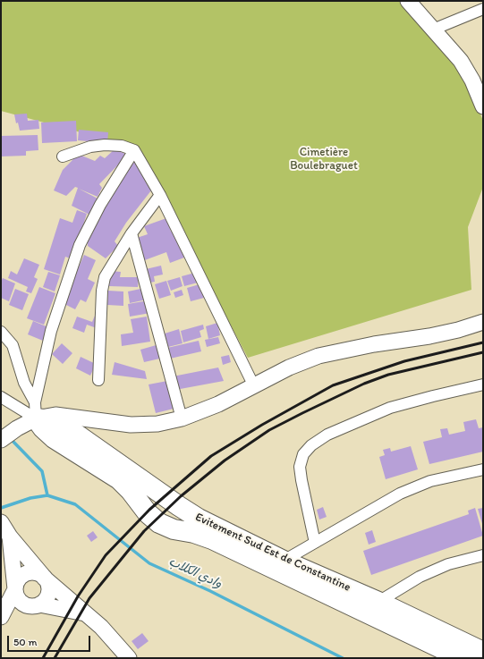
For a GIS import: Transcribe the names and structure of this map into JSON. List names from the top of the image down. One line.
{"streets":{"highway":["Evitement Sud Est de Constantine"]},"water":["وادي الكلاب"],"parks":["Cimetière Boulebraguet"],"scale_bar":"50 m"}
